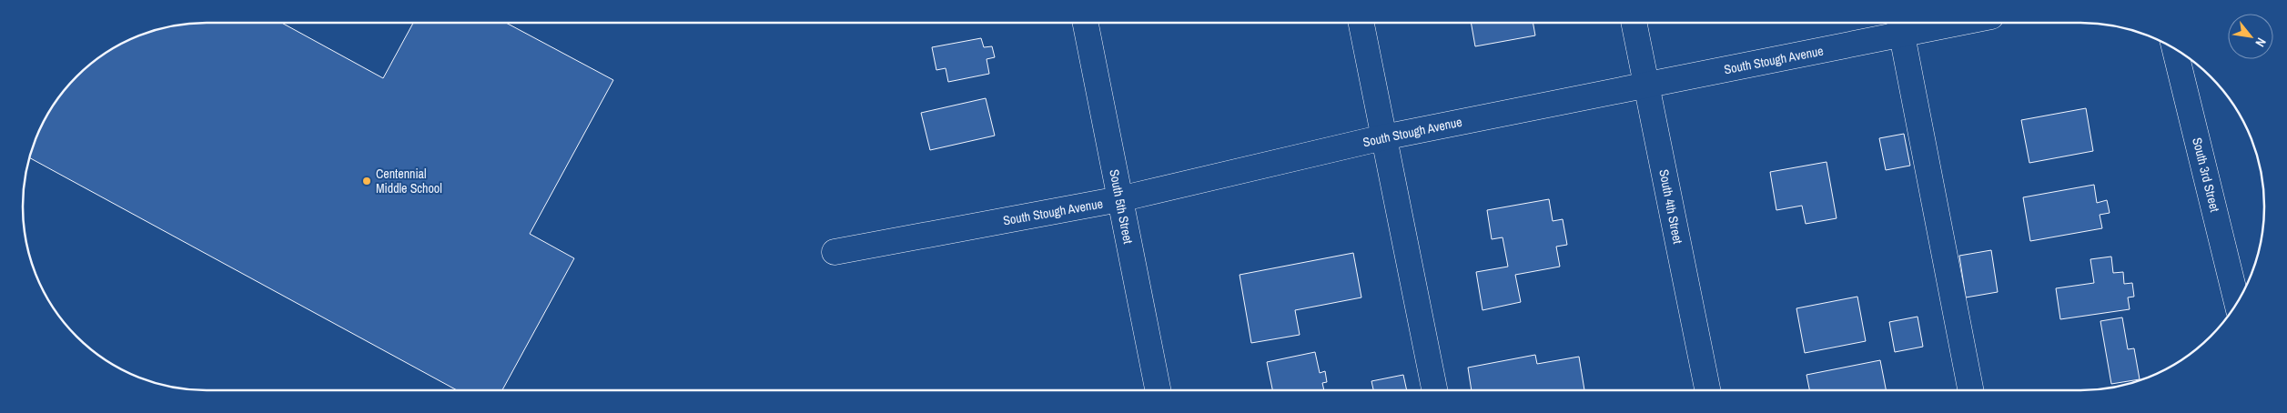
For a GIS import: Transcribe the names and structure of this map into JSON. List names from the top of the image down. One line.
{"streets":{"street":["South Stough Avenue","South 3rd Street","South 5th Street","South 4th Street"]},"crossings":[["South Stough Avenue","South 5th Street"],["South Stough Avenue","South 4th Street"]],"places":["Centennial Middle School"],"north":"bottom right"}
